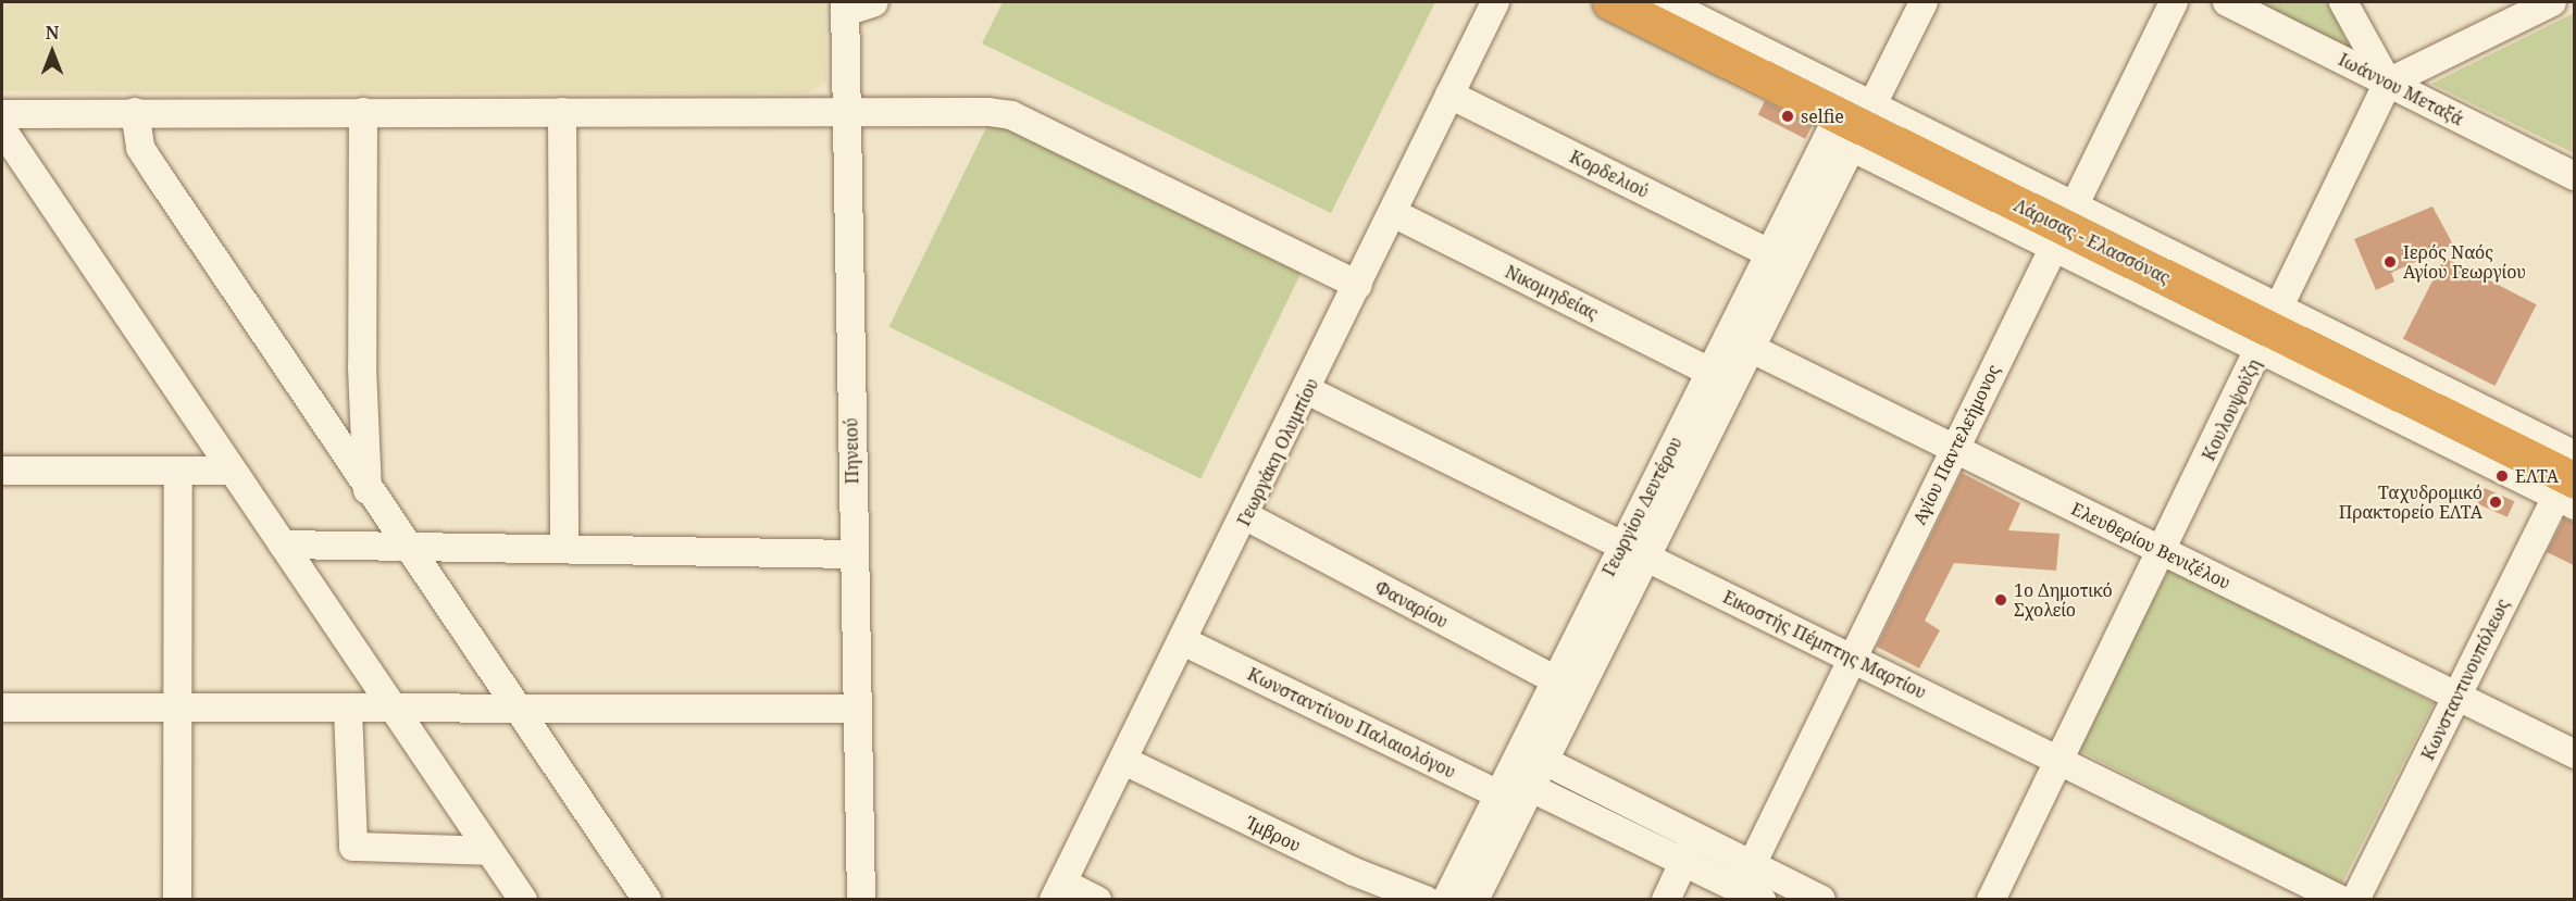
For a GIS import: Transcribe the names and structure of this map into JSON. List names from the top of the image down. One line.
{"streets":{"highway":["Λάρισας - Ελασσόνας"],"street":["Ιωάννου Μεταξά","Κορδελιού","Νικομηδείας","Κουλουψούζη","Αγίου Παντελεήμονος","Πηνειού","Γεωργάκη Ολυμπίου","Γεωργίου Δευτέρου","Ελευθερίου Βενιζέλου","Φαναρίου","Εικοστής Πέμπτης Μαρτίου","Κωνσταντινουπόλεως","Κωνσταντίνου Παλαιολόγου","Ίμβρου"]},"crossings":[["Ιωάννου Μεταξά","Κουλουψούζη"],["Κορδελιού","Γεωργάκη Ολυμπίου"],["Κορδελιού","Γεωργίου Δευτέρου"],["Λάρισας - Ελασσόνας","Κουλουψούζη"],["Λάρισας - Ελασσόνας","Αγίου Παντελεήμονος"],["Λάρισας - Ελασσόνας","Γεωργίου Δευτέρου"],["Λάρισας - Ελασσόνας","Κωνσταντινουπόλεως"],["Νικομηδείας","Γεωργάκη Ολυμπίου"],["Νικομηδείας","Γεωργίου Δευτέρου"],["Κουλουψούζη","Ελευθερίου Βενιζέλου"],["Κουλουψούζη","Εικοστής Πέμπτης Μαρτίου"],["Αγίου Παντελεήμονος","Ελευθερίου Βενιζέλου"],["Αγίου Παντελεήμονος","Εικοστής Πέμπτης Μαρτίου"],["Αγίου Παντελεήμονος","Κωνσταντίνου Παλαιολόγου"],["Γεωργάκη Ολυμπίου","Φαναρίου"],["Γεωργάκη Ολυμπίου","Εικοστής Πέμπτης Μαρτίου"],["Γεωργάκη Ολυμπίου","Κωνσταντίνου Παλαιολόγου"],["Γεωργάκη Ολυμπίου","Ίμβρου"],["Γεωργίου Δευτέρου","Ελευθερίου Βενιζέλου"],["Γεωργίου Δευτέρου","Φαναρίου"],["Γεωργίου Δευτέρου","Εικοστής Πέμπτης Μαρτίου"],["Γεωργίου Δευτέρου","Κωνσταντίνου Παλαιολόγου"],["Ελευθερίου Βενιζέλου","Κωνσταντινουπόλεως"]],"places":["selfie","Ιερός Ναός Αγίου Γεωργίου","ΕΛΤΑ","Ταχυδρομικό Πρακτορείο ΕΛΤΑ","1o Δημοτικό Σχολείο"],"north":"top"}
